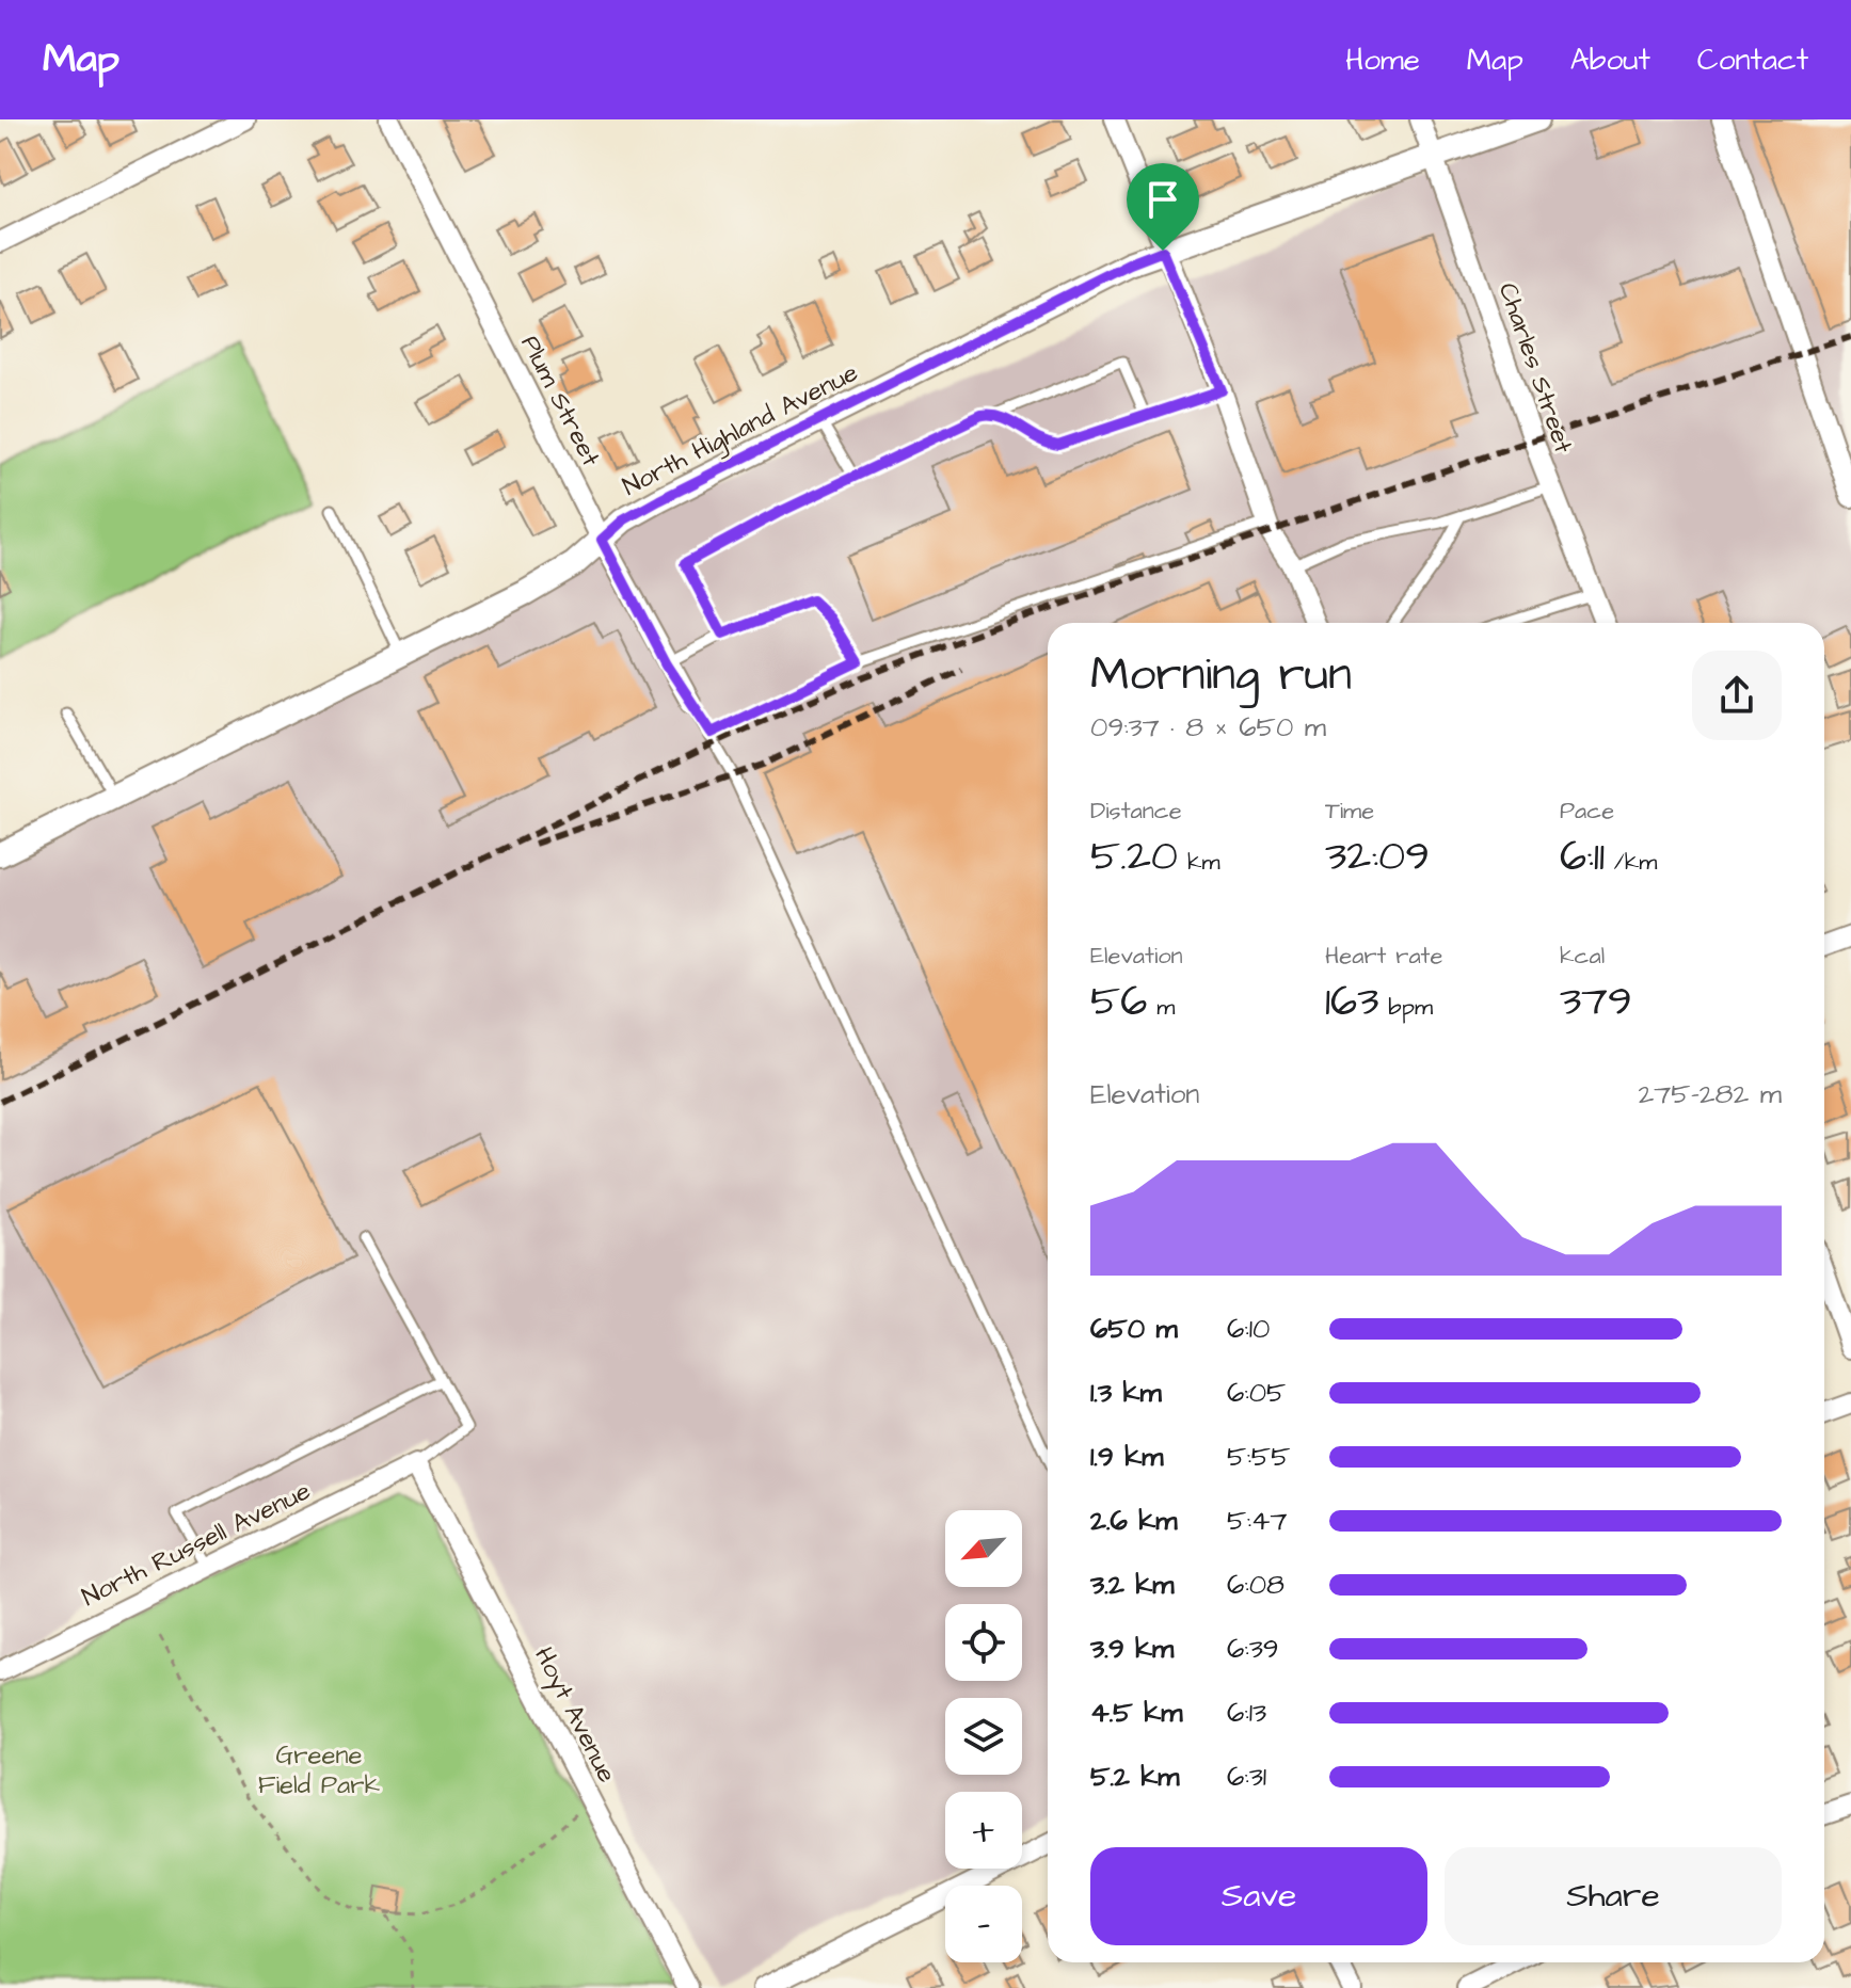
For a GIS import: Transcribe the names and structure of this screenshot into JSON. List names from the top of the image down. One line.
{"streets":{"street":["Charles Street","Plum Street","North Highland Avenue","North Russell Avenue","Hoyt Avenue"]},"crossings":[["Charles Street","North Highland Avenue"],["Plum Street","North Highland Avenue"],["North Russell Avenue","Hoyt Avenue"]],"parks":["Greene Field Park"],"north":"bottom left","page":{"header":"Map","nav":["Home","Map","About","Contact"],"heading":["Morning run","09:37 · 8 × 650 m"],"stats":[["Distance","5.20 km"],["Time","32:09"],["Pace","6:11 /km"],["Elevation","56 m"],["Heart rate","163 bpm"],["kcal","379"]],"chart":["Elevation","275–282 m"],"list":[{"name":"650 m","note":"6:10"},{"name":"1.3 km","note":"6:05"},{"name":"1.9 km","note":"5:55"},{"name":"2.6 km","note":"5:47"},{"name":"3.2 km","note":"6:08"},{"name":"3.9 km","note":"6:39"},{"name":"4.5 km","note":"6:13"},{"name":"5.2 km","note":"6:31"}],"map_buttons":["+","−"],"buttons":["Save","Share"]}}
